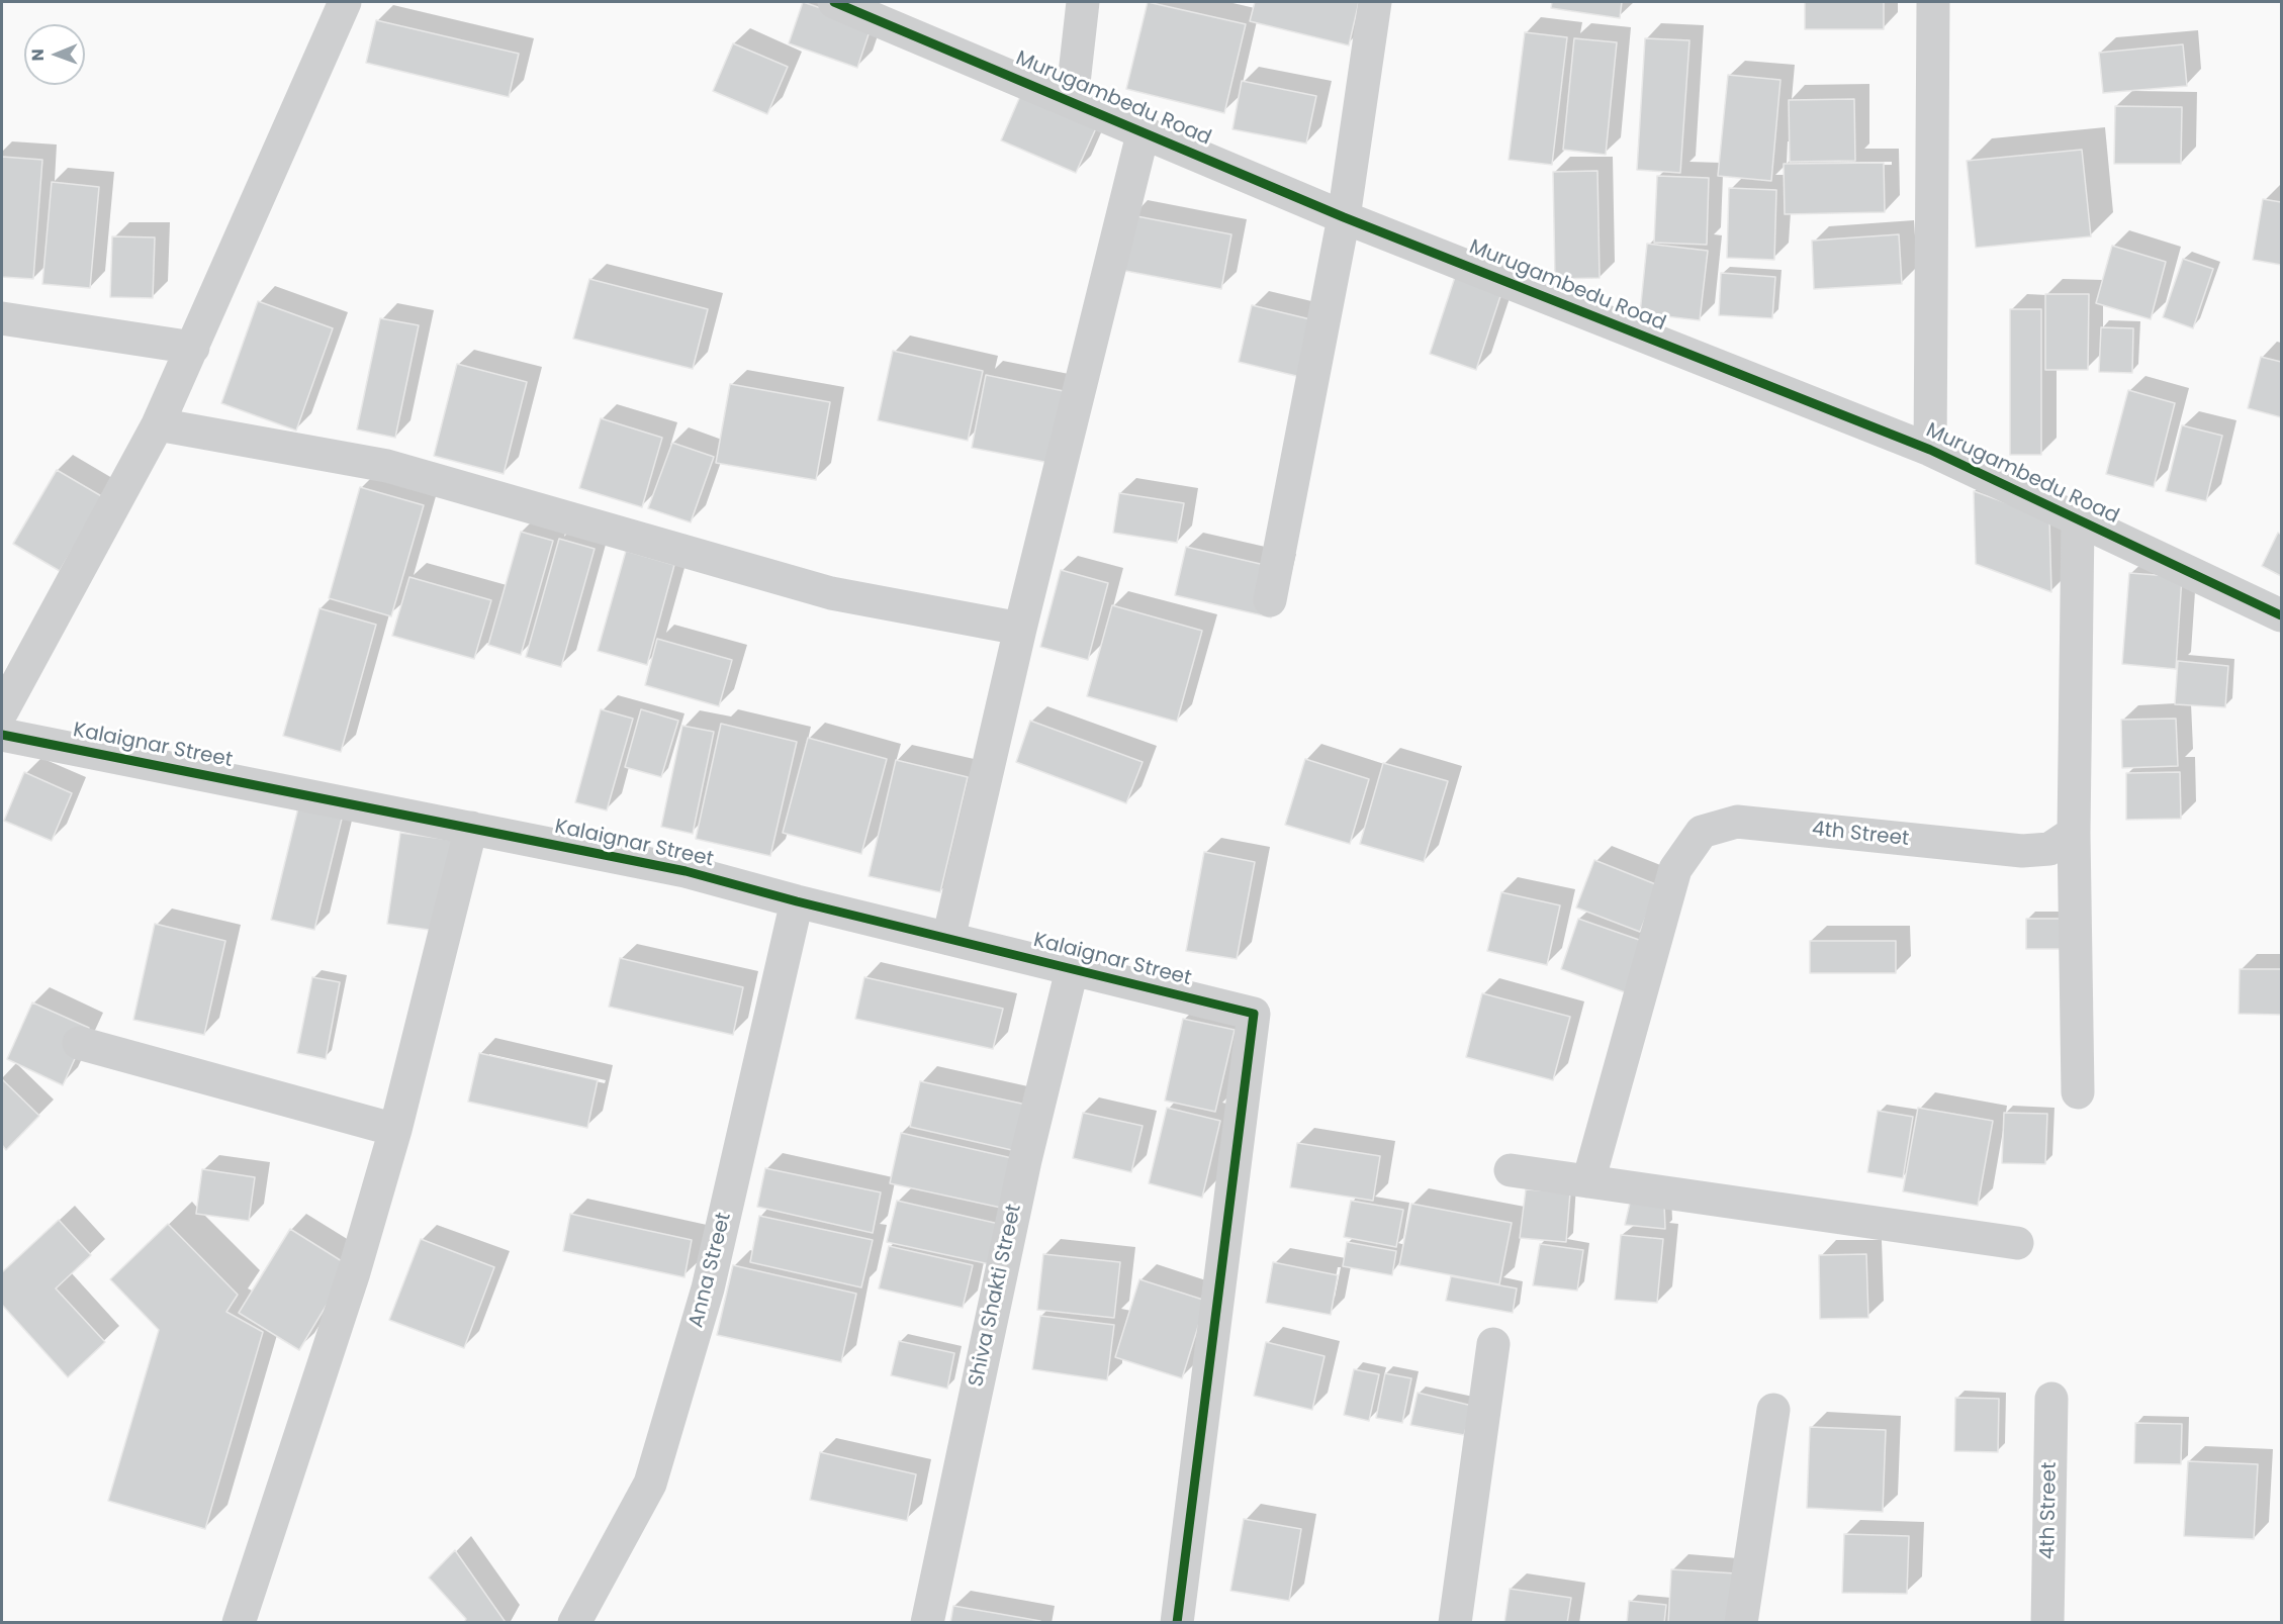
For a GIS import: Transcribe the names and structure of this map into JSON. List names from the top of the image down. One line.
{"streets":{"street":["Murugambedu Road","Kalaignar Street","4th Street","Anna Street","Shiva Shakti Street"]},"crossings":[["Kalaignar Street","Anna Street"],["Kalaignar Street","Shiva Shakti Street"]],"north":"left"}
